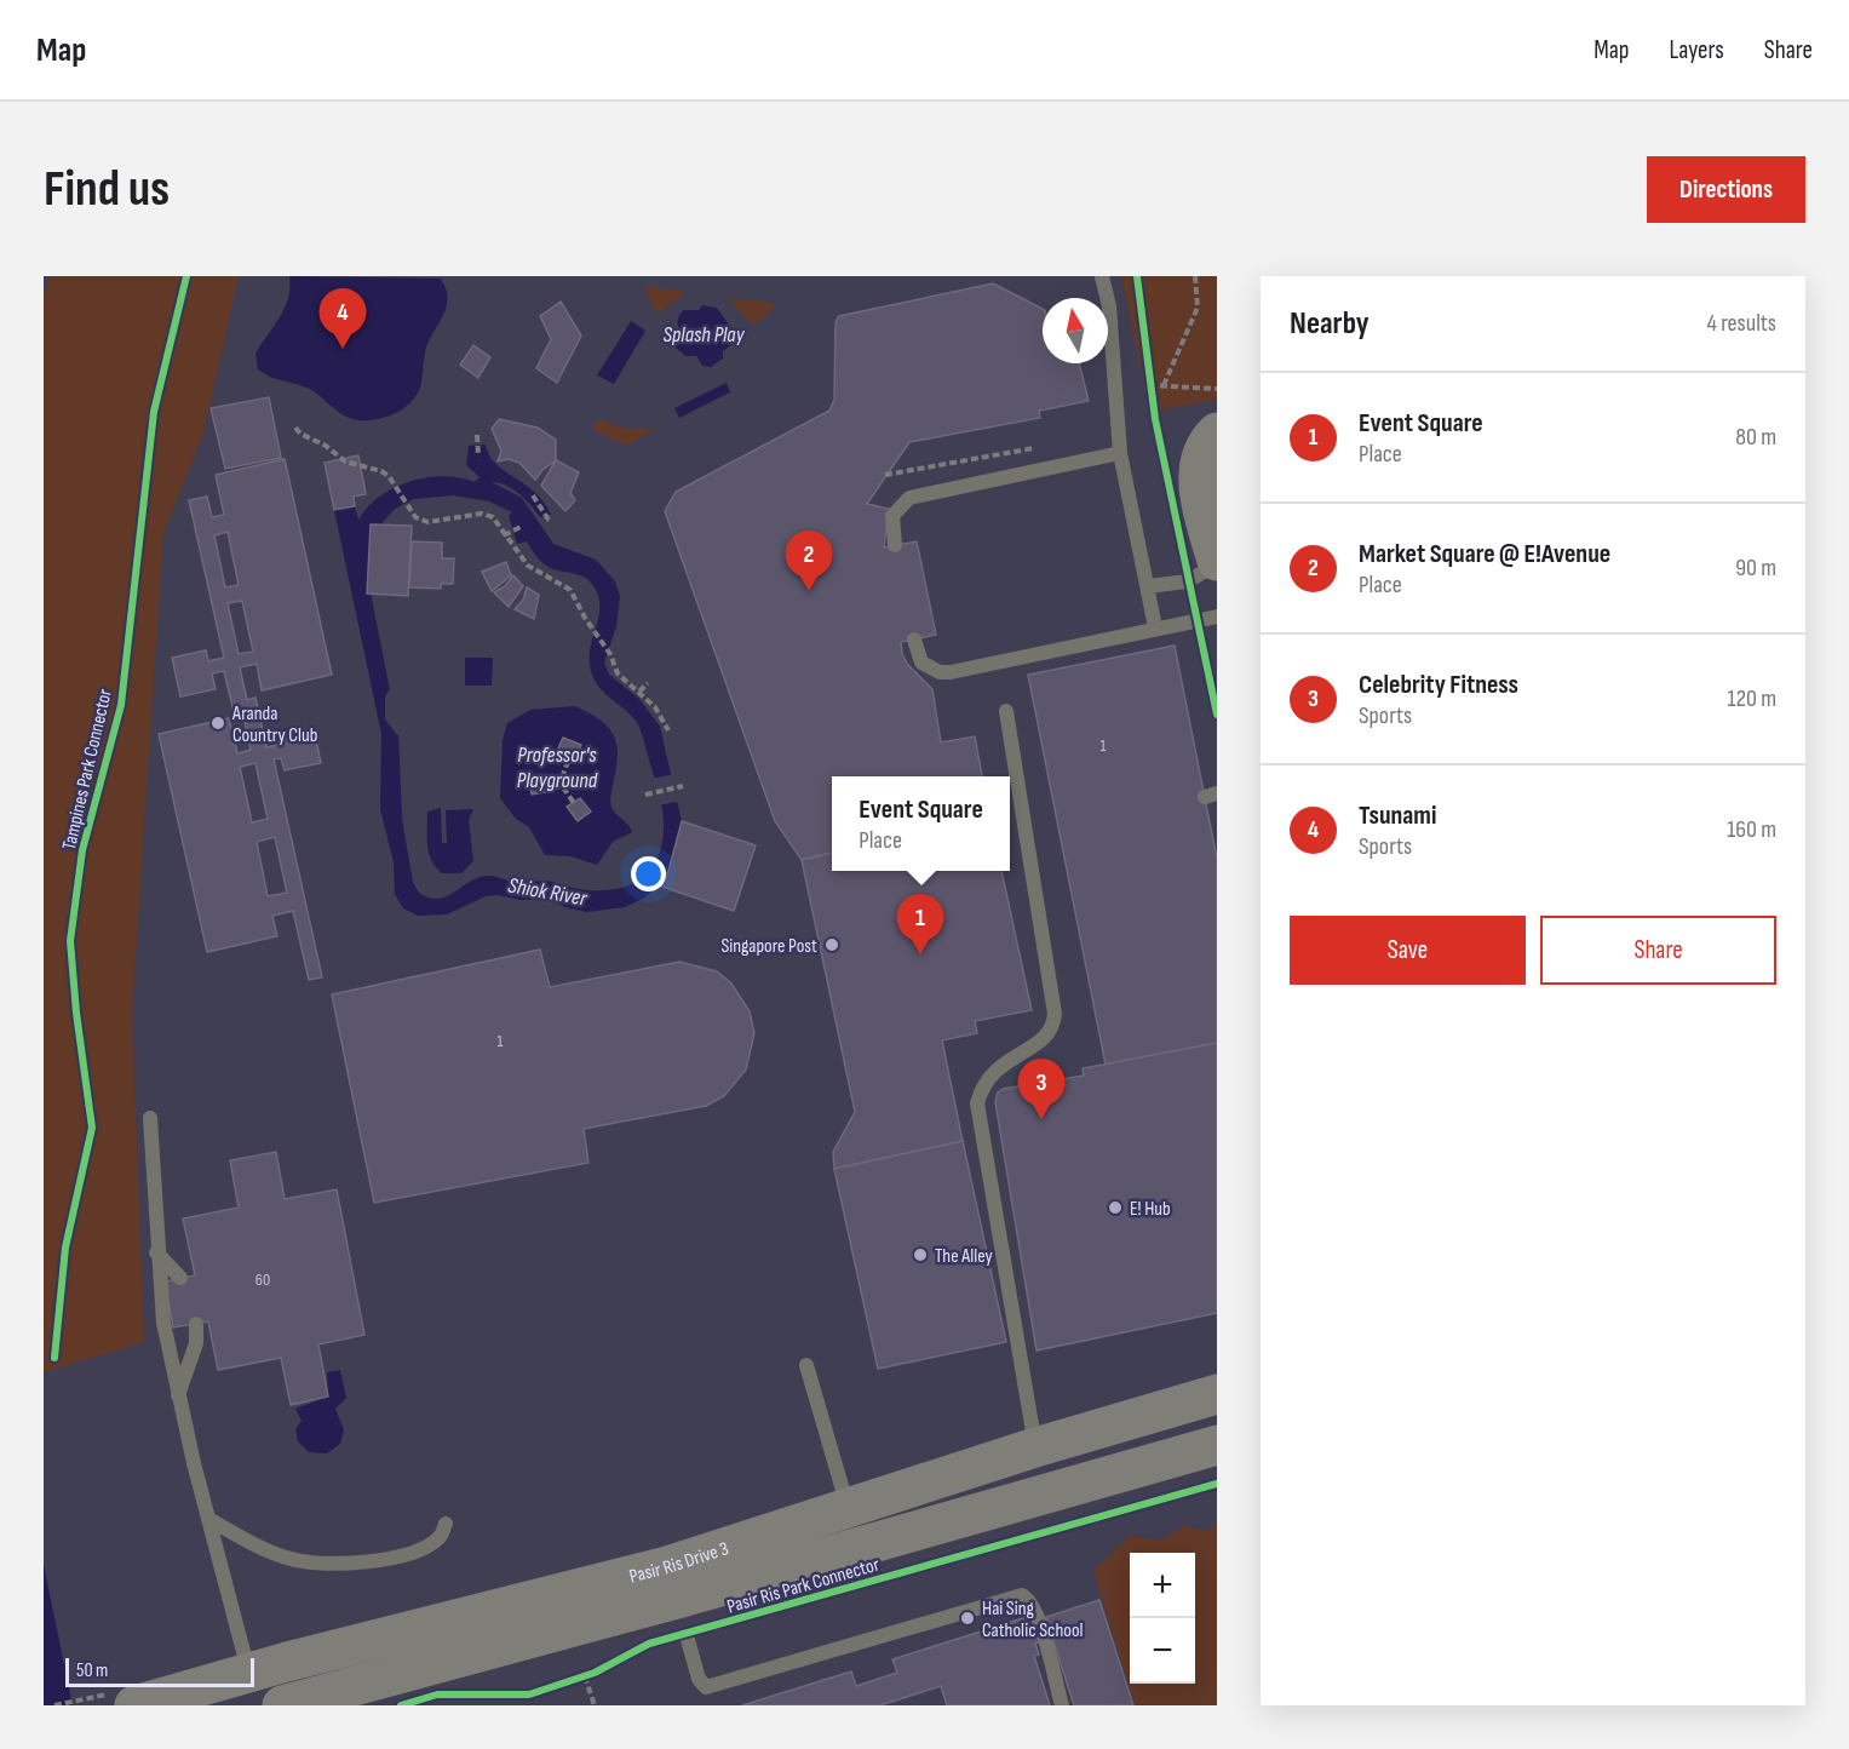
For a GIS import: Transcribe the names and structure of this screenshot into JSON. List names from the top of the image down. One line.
{"streets":{"main road":["Pasir Ris Drive 3"],"cycle path":["Tampines Park Connector","Pasir Ris Park Connector"]},"water":["Splash Play","Professor's Playground","Shiok River"],"places":["Aranda Country Club","Singapore Post","E! Hub","The Alley","Hai Sing Catholic School"],"house_numbers":["1","1","60"],"scale_bar":"50 m","north":"top","page":{"header":"Map","nav":["Map","Layers","Share"],"buttons":["Directions",["Save","Share"]],"title":"Find us","heading":["Nearby","4 results"],"pins":["4","2","1","3"],"list":[{"mark":"1","name":"Event Square","note":"Place","value":"80 m"},{"mark":"2","name":"Market Square @ E!Avenue","note":"Place","value":"90 m"},{"mark":"3","name":"Celebrity Fitness","note":"Sports","value":"120 m"},{"mark":"4","name":"Tsunami","note":"Sports","value":"160 m"}],"popup":["Event Square","Place"],"map_buttons":["+","−"],"scale":"50 m"}}
